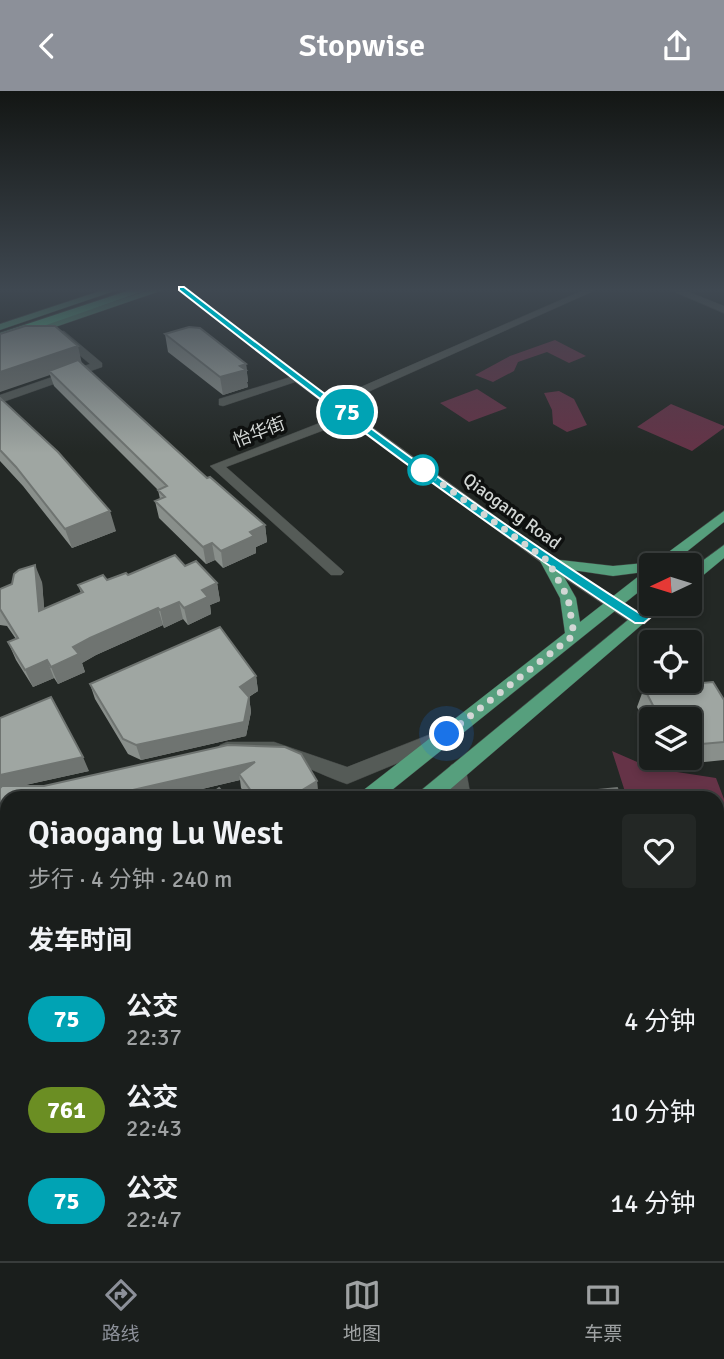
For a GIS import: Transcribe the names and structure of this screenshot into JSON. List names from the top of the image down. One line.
{"streets":{"street":["怡华街","Qiaogang Road"]},"crossings":[["怡华街","Qiaogang Road"]],"lines":["bus line 75"],"north":"left","page":{"header":"Stopwise","on_map":"75","heading":[["Qiaogang Lu West","步行 · 4 分钟 · 240 m"],"发车时间"],"list":[{"mark":"75","name":"公交","note":"22:37","value":"4 分钟"},{"mark":"761","name":"公交","note":"22:43","value":"10 分钟"},{"mark":"75","name":"公交","note":"22:47","value":"14 分钟"}],"tabs":["路线","地图","车票"]}}
